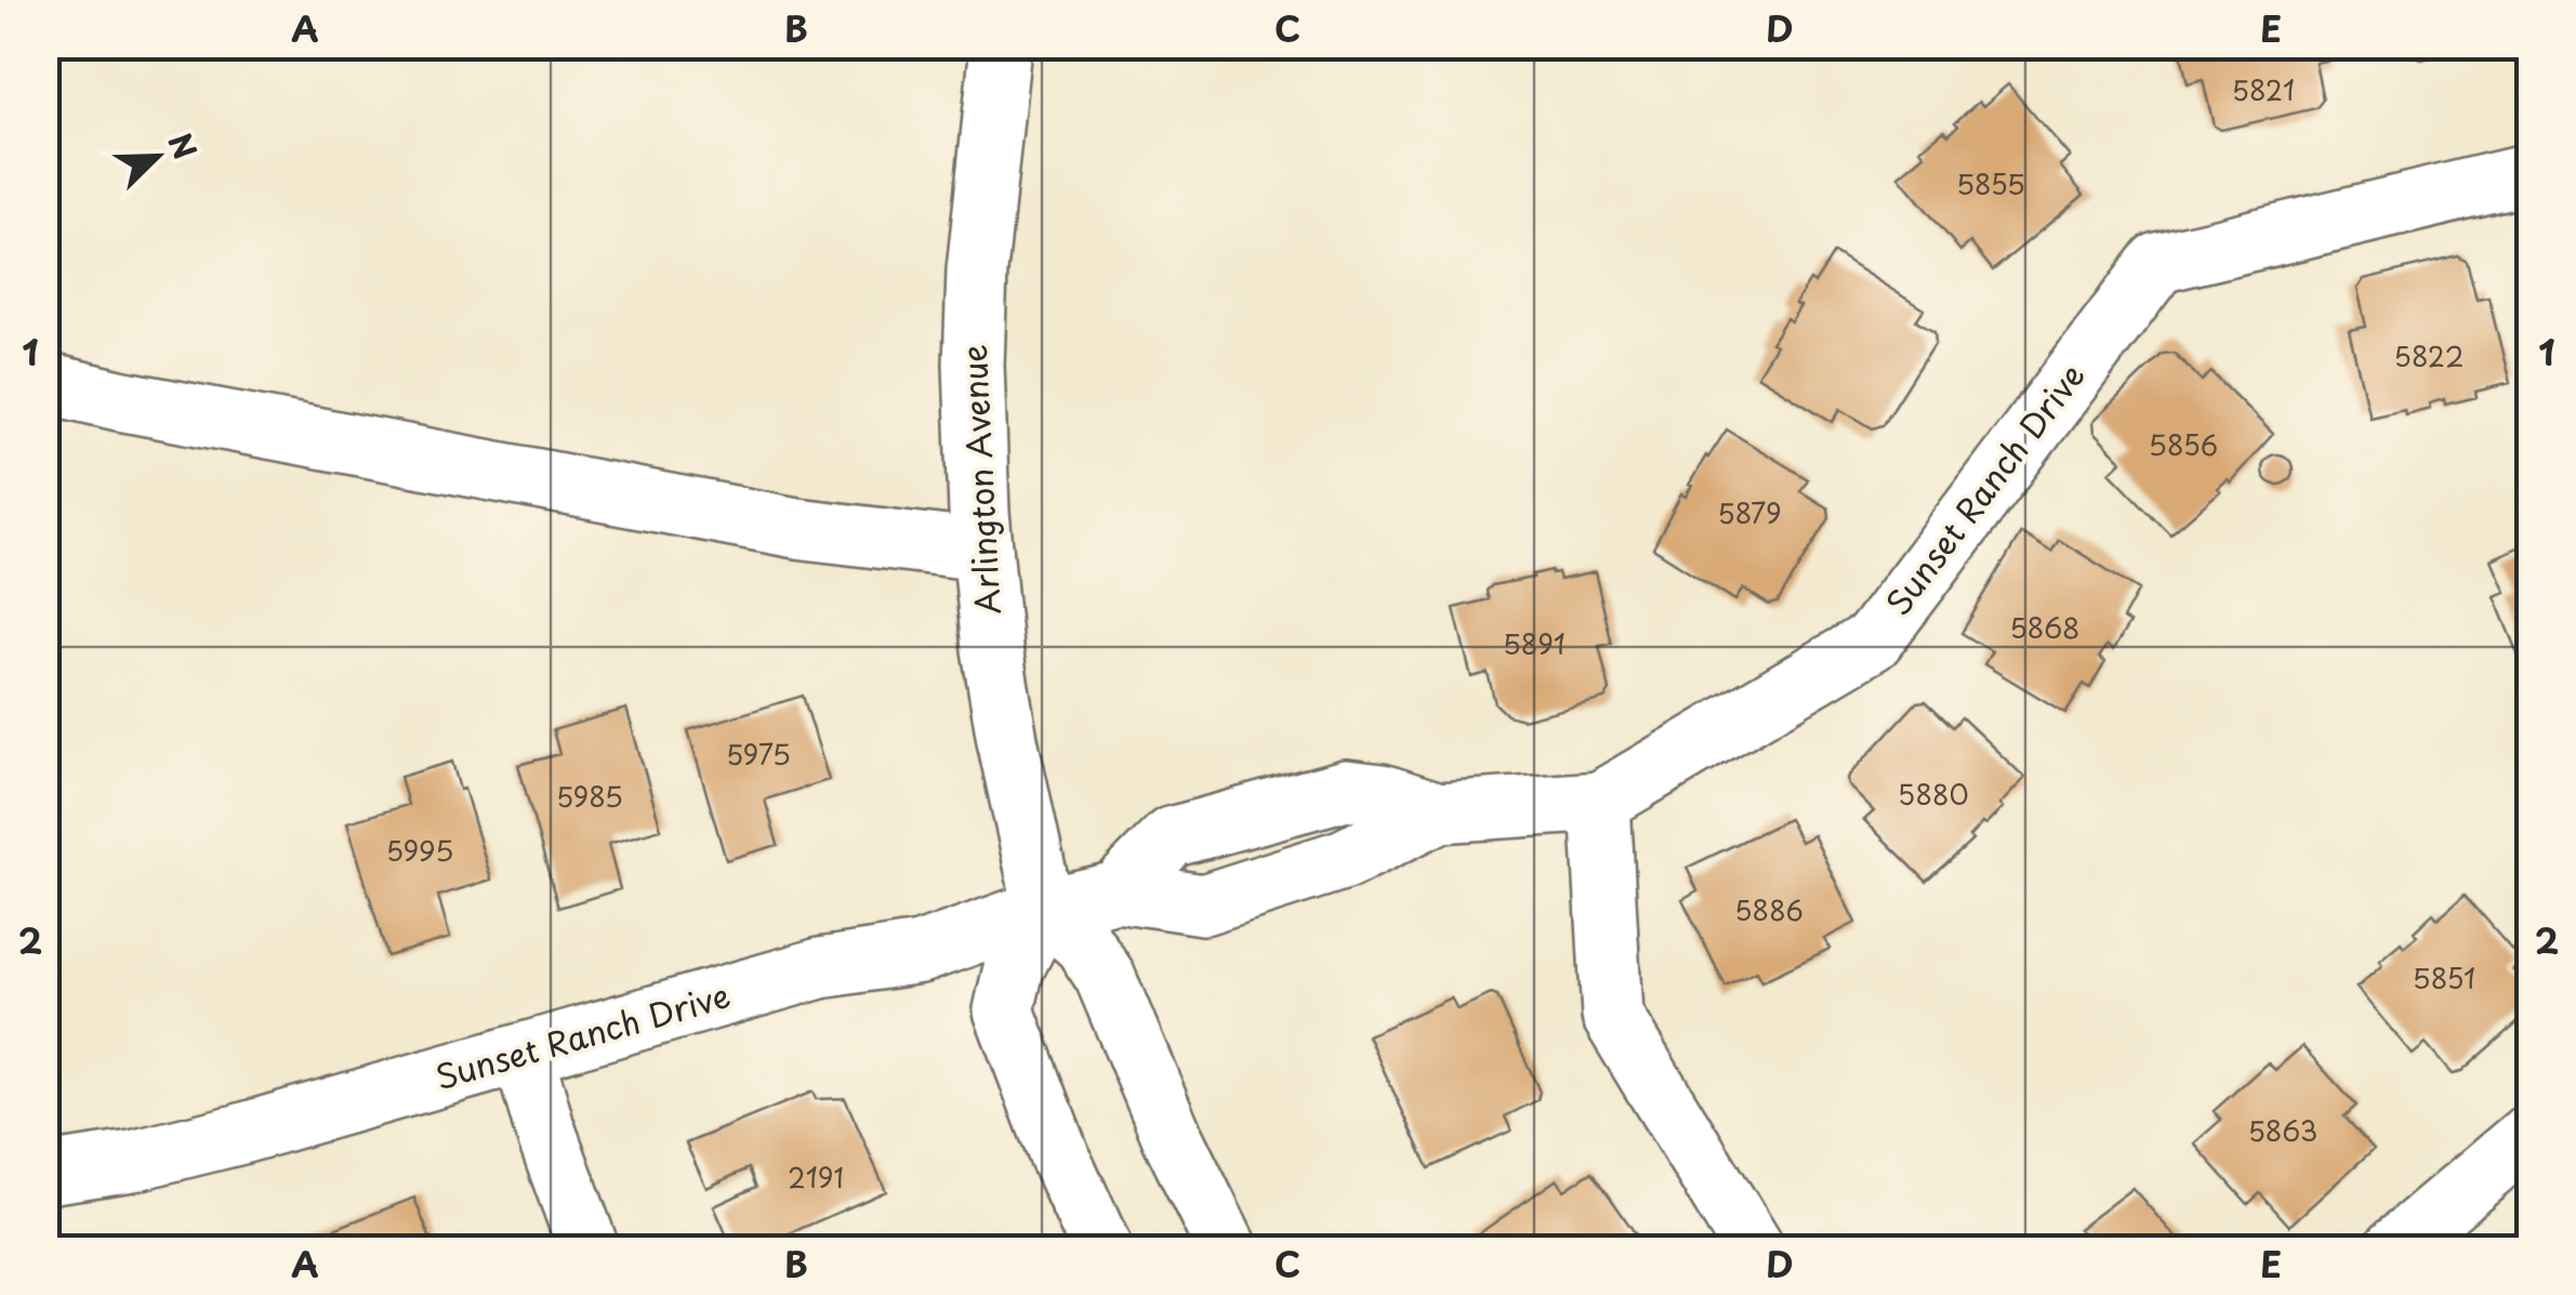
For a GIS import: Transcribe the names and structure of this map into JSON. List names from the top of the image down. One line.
{"streets":{"street":["Arlington Avenue","Sunset Ranch Drive"]},"crossings":[["Arlington Avenue","Sunset Ranch Drive"]],"house_numbers":["5821","5855","5822","5856","5879","5868","5891","5975","5880","5985","5995","5886","5851","5863","2191"],"north":"top right","grid":{"columns":["A","B","C","D","E"],"rows":["1","2"]}}
